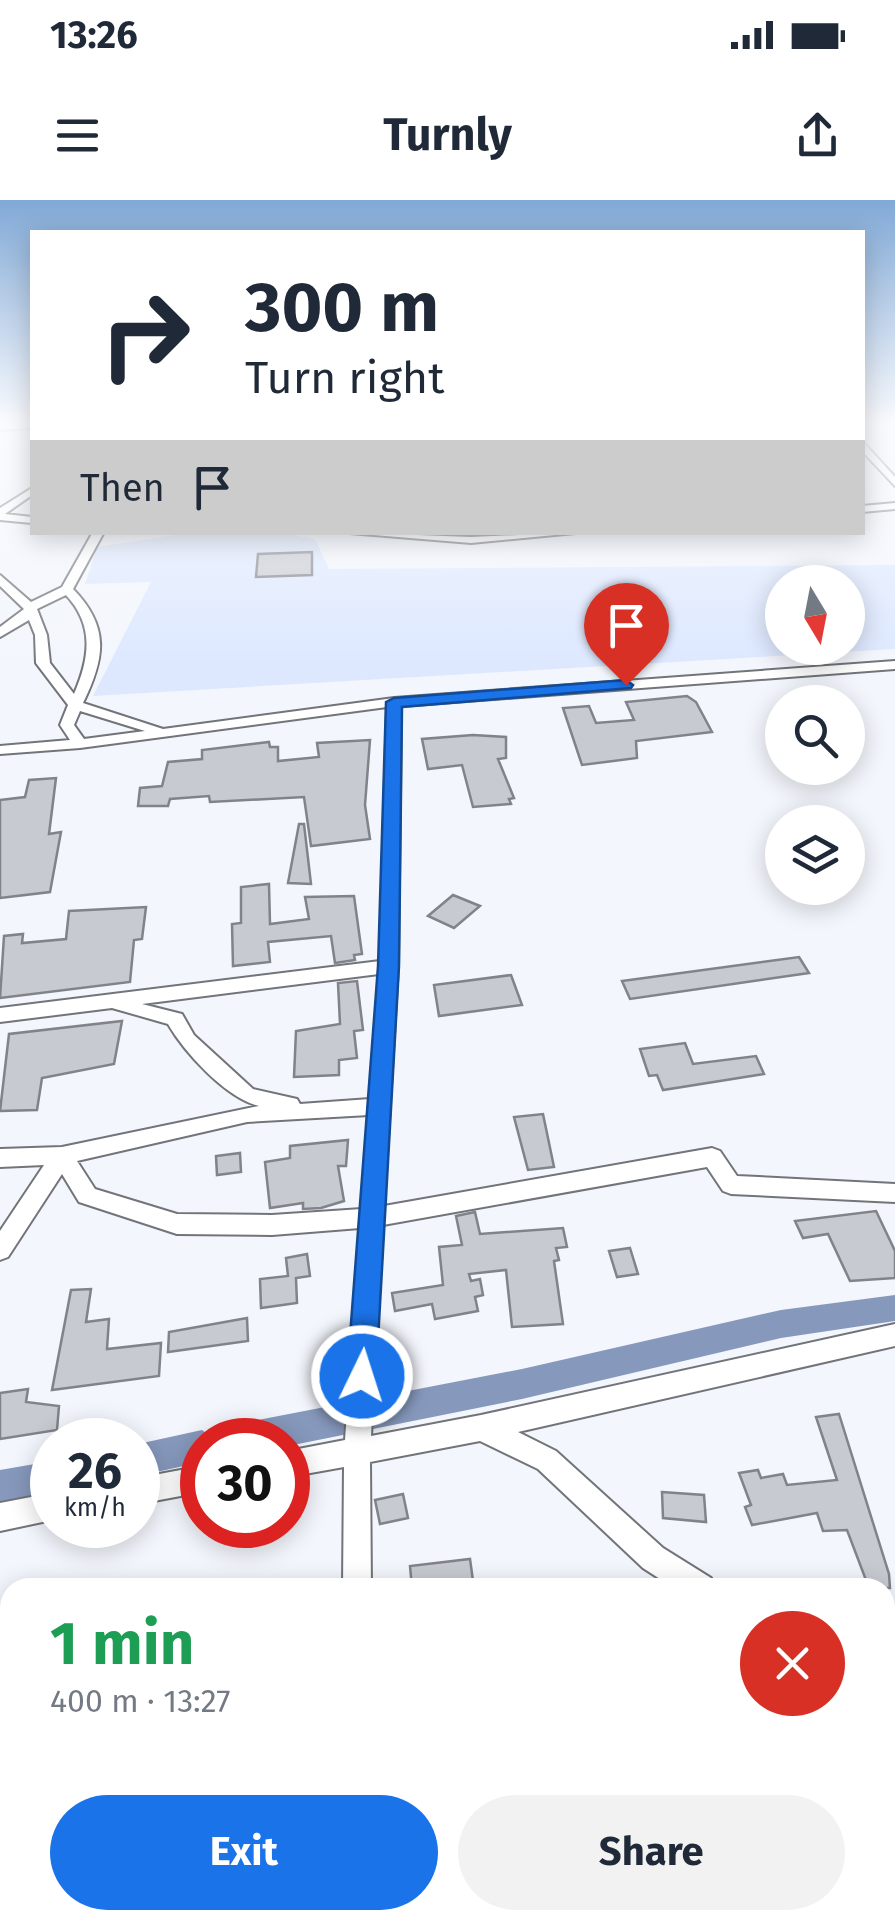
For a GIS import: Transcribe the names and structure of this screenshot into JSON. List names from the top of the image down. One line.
{"north":"bottom","page":{"status":"13:26","header":"Turnly","turn":["300 m","Turn right"],"then":"Then","speed":"26 km/h","limit":"30","heading":["1 min","400 m · 13:27"],"buttons":["Exit","Share"]}}
